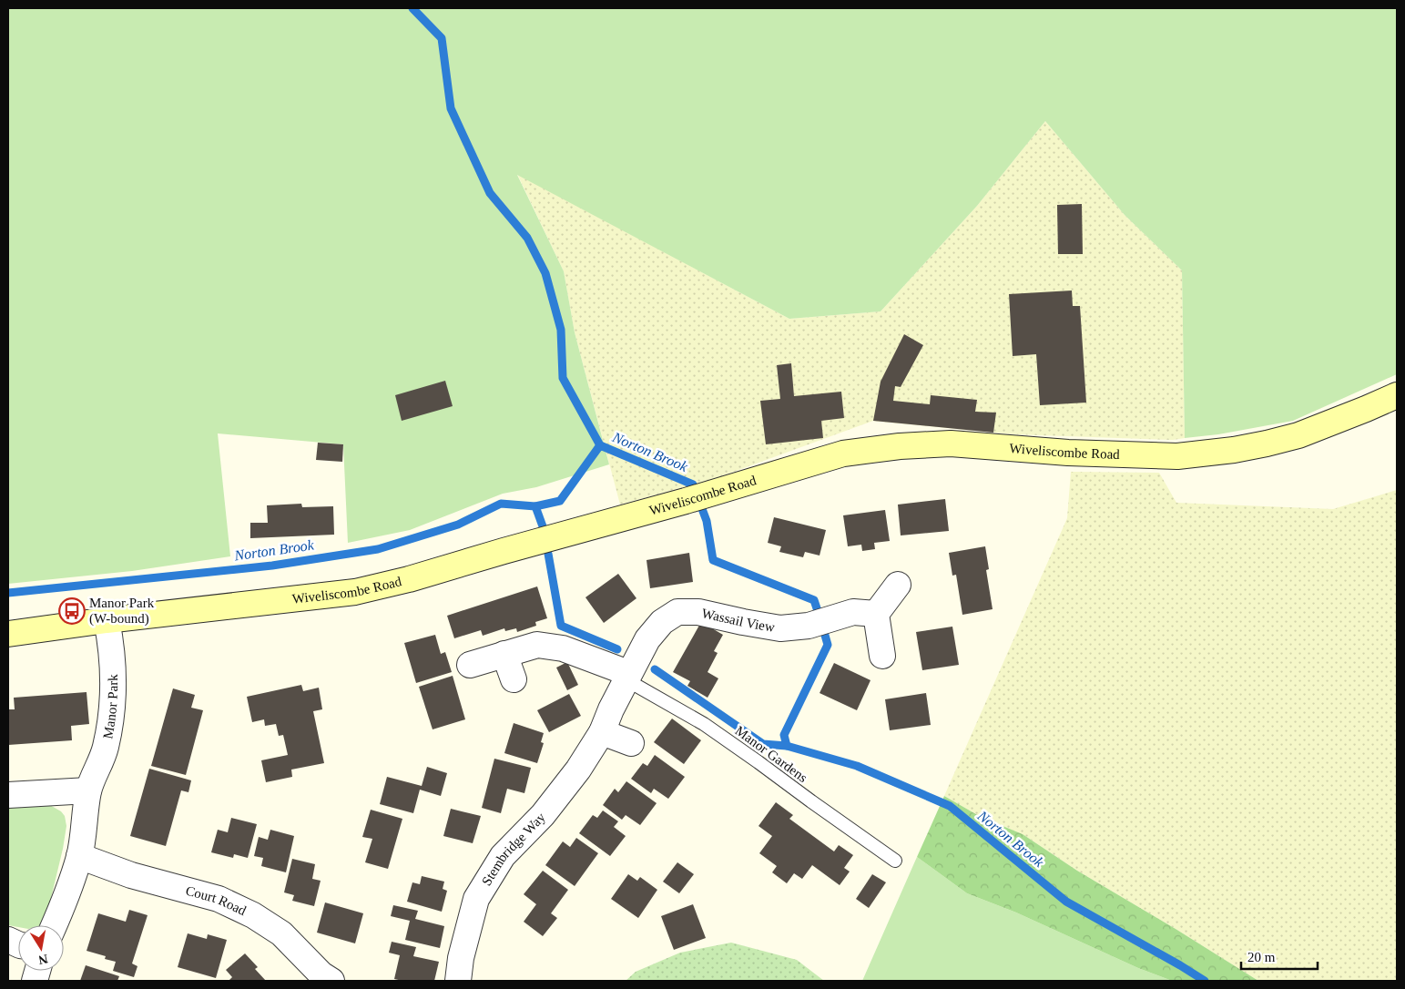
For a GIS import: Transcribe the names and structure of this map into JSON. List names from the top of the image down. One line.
{"streets":{"main road":["Wiveliscombe Road"],"street":["Wassail View","Manor Park","Stembridge Way","Court Road"],"lane":["Manor Gardens"]},"crossings":[["Wiveliscombe Road","Manor Park"],["Wassail View","Manor Gardens"],["Wassail View","Stembridge Way"],["Manor Park","Court Road"],["Manor Gardens","Stembridge Way"]],"water":["Norton Brook"],"places":{"bus stop":["Manor Park (W-bound)"]},"scale_bar":"20 m","north":"bottom"}
